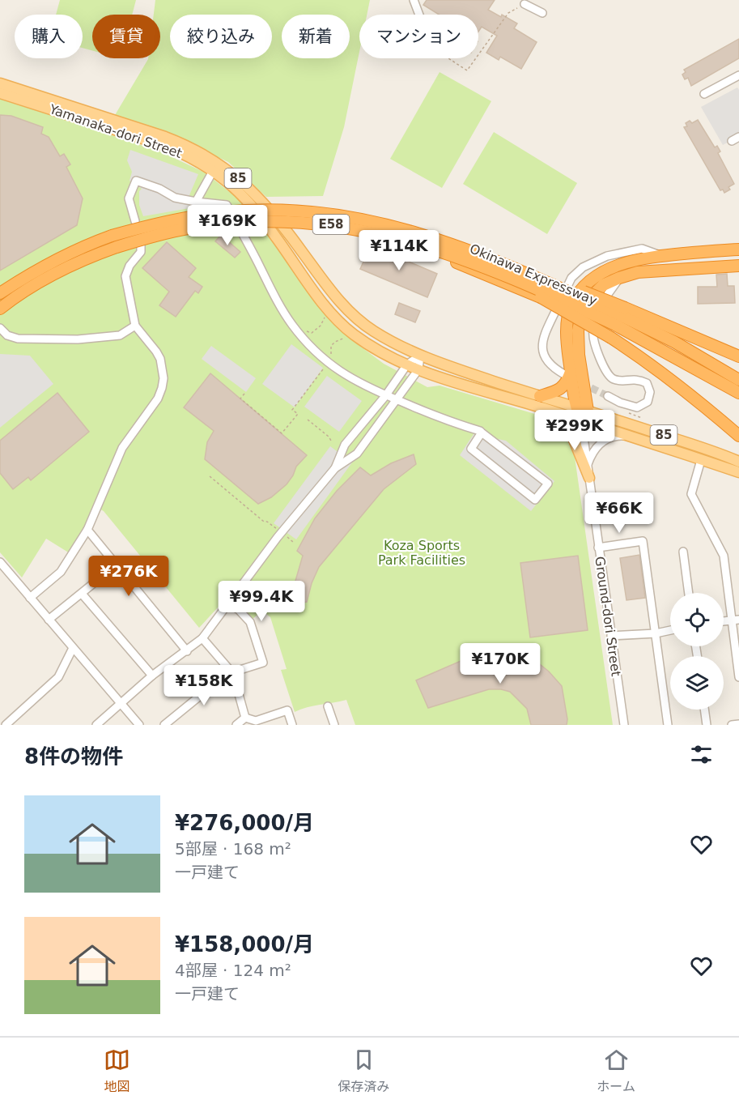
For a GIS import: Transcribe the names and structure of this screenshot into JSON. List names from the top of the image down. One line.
{"streets":{"highway":["E58","Okinawa Expressway"],"main road":["Yamanaka-dori Street","85"],"street":["Ground-dori Street"]},"crossings":[["Yamanaka-dori Street","Ground-dori Street"]],"parks":["Koza Sports Park Facilities"],"page":{"chip":["購入","賃貸","絞り込み","新着","マンション"],"price":["¥169K","¥114K","¥299K","¥66K","¥276K","¥99.4K","¥170K","¥158K"],"heading":"8件の物件","list":[{"name":"¥276,000/月","note":"5部屋 · 168 m² · 一戸建て"},{"name":"¥158,000/月","note":"4部屋 · 124 m² · 一戸建て"}],"tabs":["地図","保存済み","ホーム"]}}
